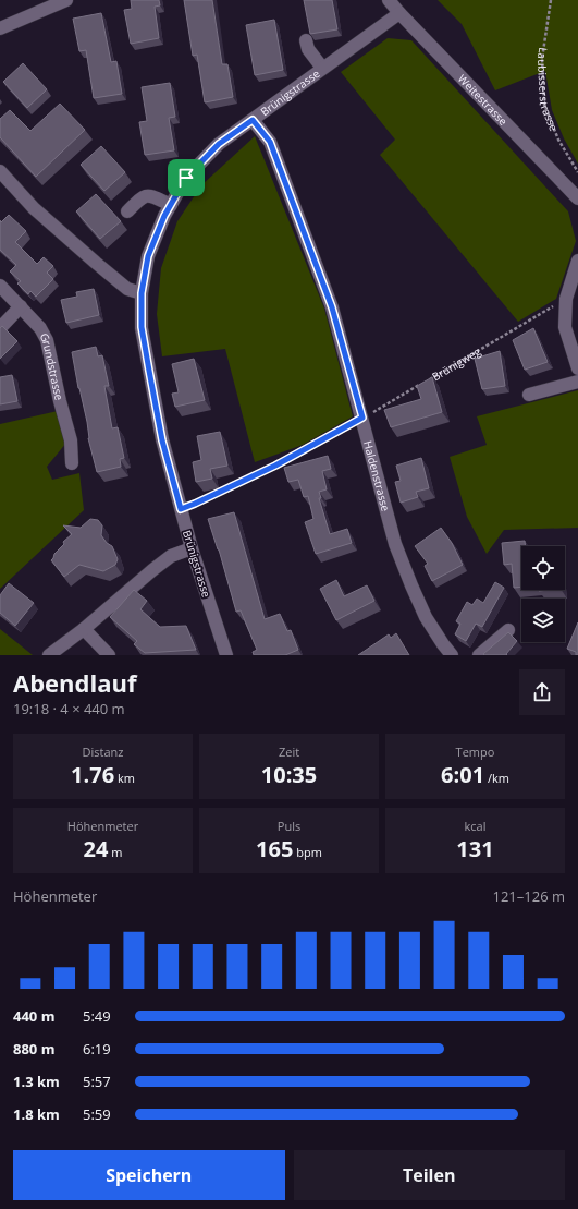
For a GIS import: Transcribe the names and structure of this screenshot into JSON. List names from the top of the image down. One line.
{"streets":{"street":["Brünigstrasse","Weitestrasse","Grundstrasse","Haldenstrasse"],"path":["Laubisserstrasse","Brünigweg"]},"crossings":[["Brünigstrasse","Weitestrasse"],["Brünigstrasse","Brünigweg"],["Brünigstrasse","Haldenstrasse"],["Brünigweg","Haldenstrasse"]],"page":{"heading":["Abendlauf","19:18 · 4 × 440 m"],"stats":[["Distanz","1.76 km"],["Zeit","10:35"],["Tempo","6:01 /km"],["Höhenmeter","24 m"],["Puls","165 bpm"],["kcal","131"]],"chart":["Höhenmeter","121–126 m"],"list":[{"name":"440 m","note":"5:49"},{"name":"880 m","note":"6:19"},{"name":"1.3 km","note":"5:57"},{"name":"1.8 km","note":"5:59"}],"buttons":["Speichern","Teilen"]}}
